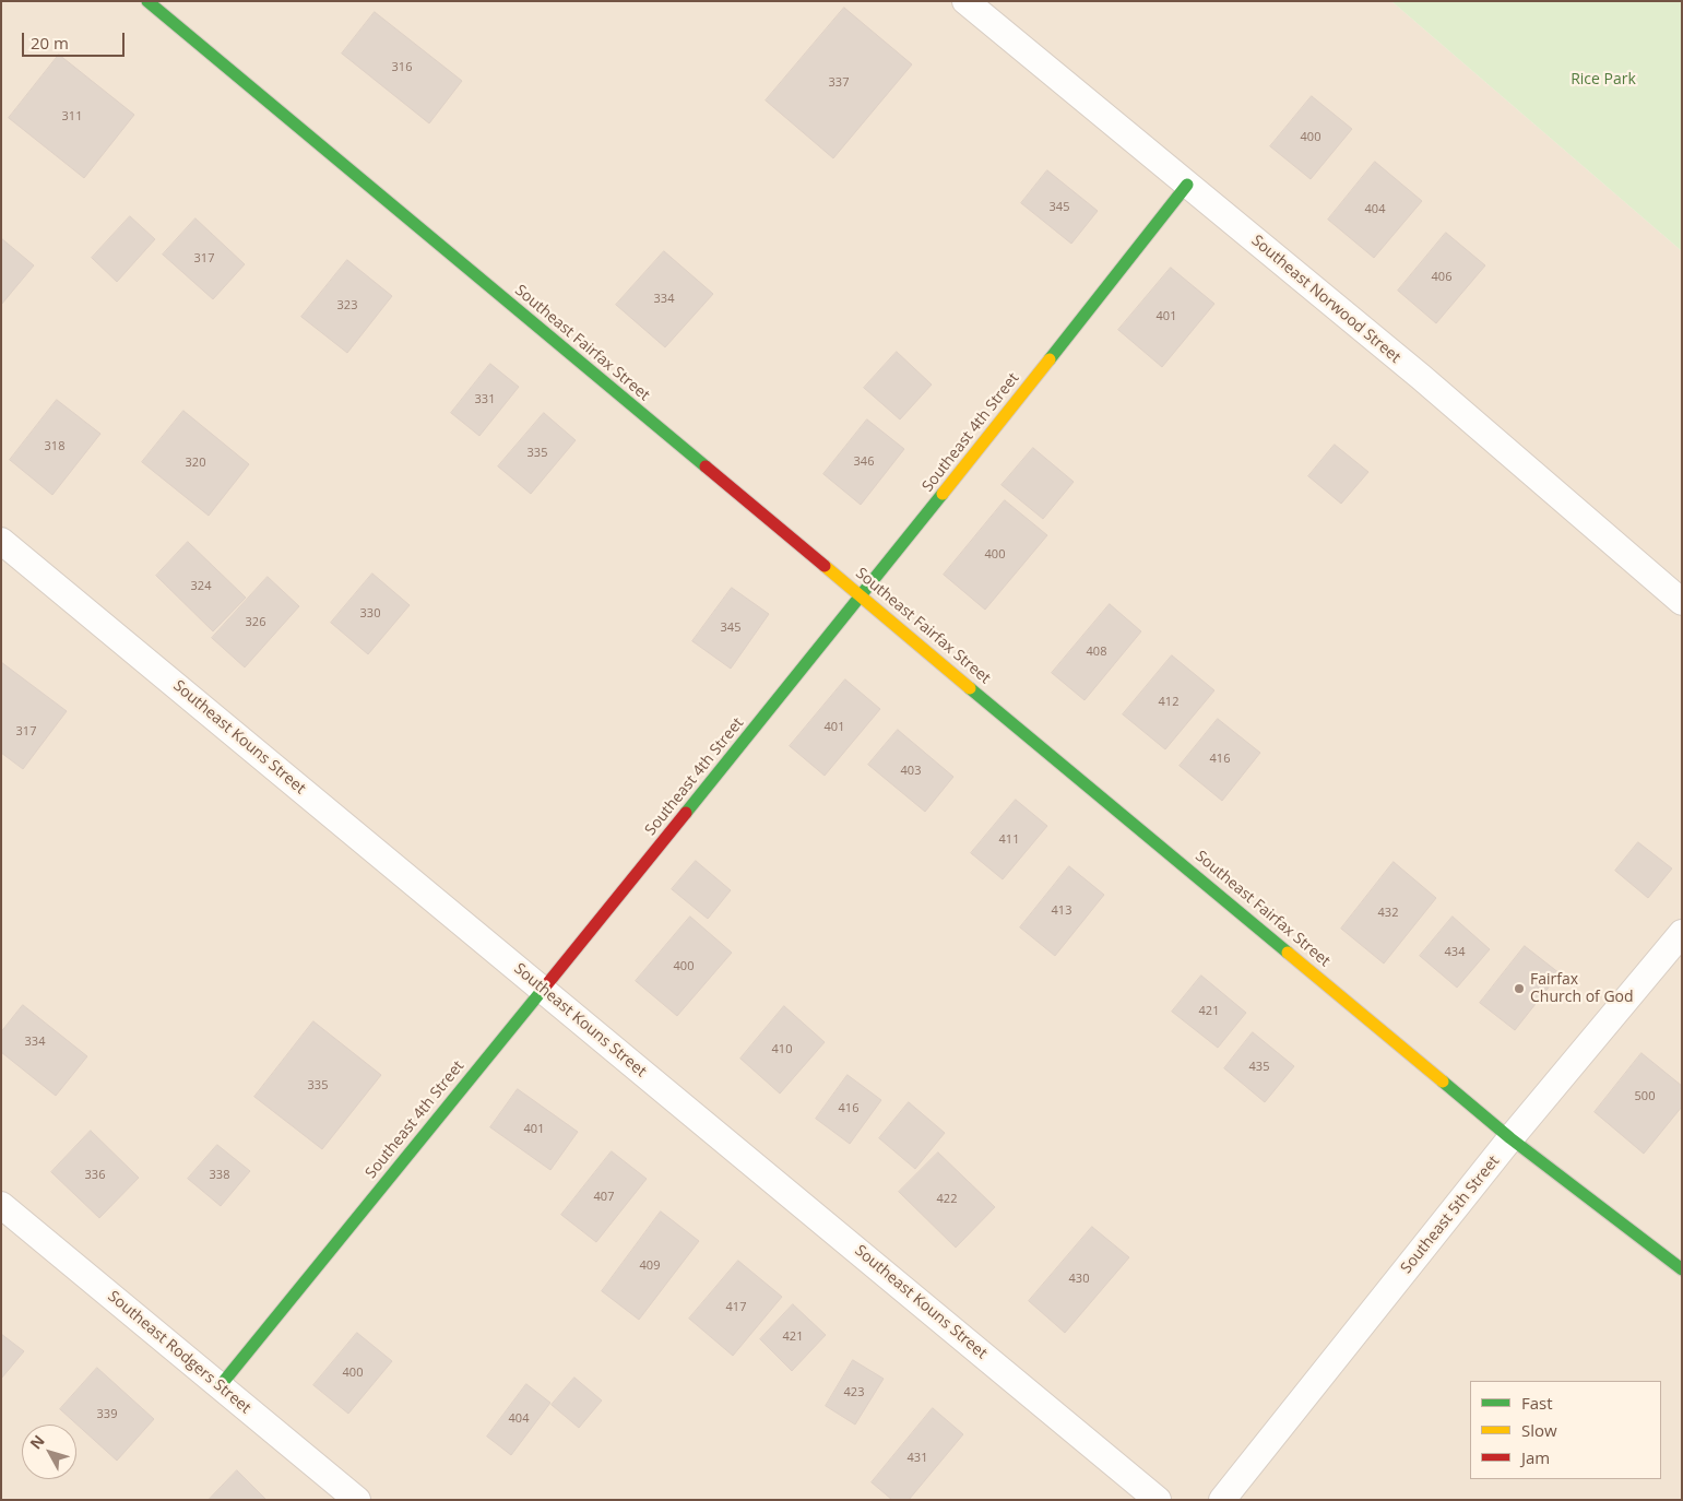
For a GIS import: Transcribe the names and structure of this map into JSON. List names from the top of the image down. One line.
{"streets":{"street":["Southeast Norwood Street","Southeast Fairfax Street","Southeast 4th Street","Southeast Kouns Street","Southeast 5th Street","Southeast Rodgers Street"]},"crossings":[["Southeast Norwood Street","Southeast 4th Street"],["Southeast Fairfax Street","Southeast 4th Street"],["Southeast Fairfax Street","Southeast 5th Street"],["Southeast 4th Street","Southeast Kouns Street"],["Southeast 4th Street","Southeast Rodgers Street"]],"parks":["Rice Park"],"places":["Fairfax Church of God"],"house_numbers":["316","337","311","400","345","404","317","406","334","323","401","331","318","335","346","320","400","324","330","326","345","408","412","401","317","416","403","411","413","432","434","400","421","334","410","435","335","500","416","401","336","338","407","422","409","430","417","421","400","423","339","404","431"],"legend":["Fast","Slow","Jam"],"scale_bar":"20 m","north":"top left"}
